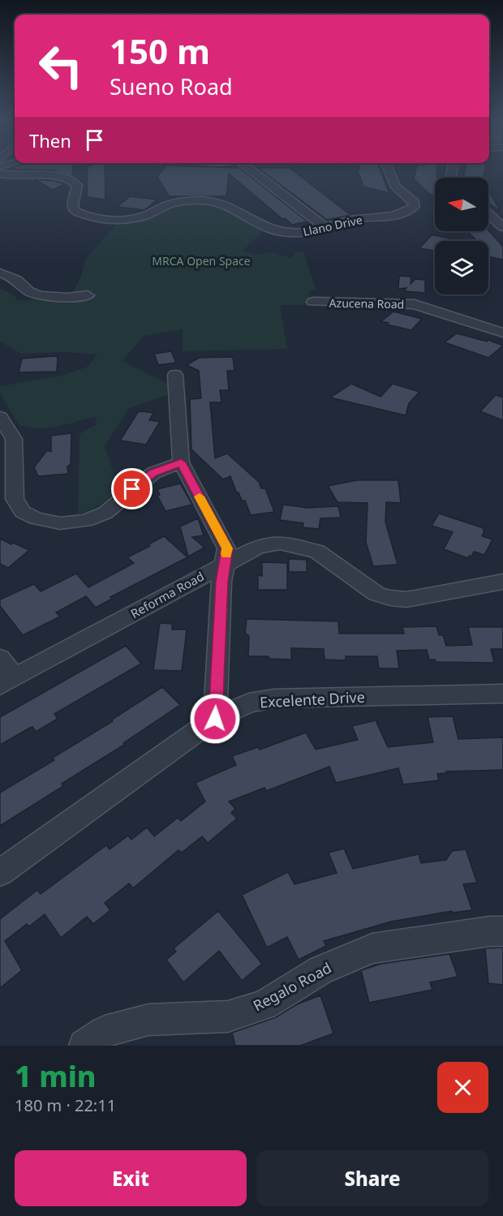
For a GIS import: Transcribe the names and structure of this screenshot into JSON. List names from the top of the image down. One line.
{"streets":{"street":["Llano Drive","Azucena Road","Reforma Road","Excelente Drive","Regalo Road"]},"parks":["MRCA Open Space"],"north":"left","page":{"turn":["150 m","Sueno Road"],"then":"Then","heading":["1 min","180 m · 22:11"],"buttons":["Exit","Share"]}}
